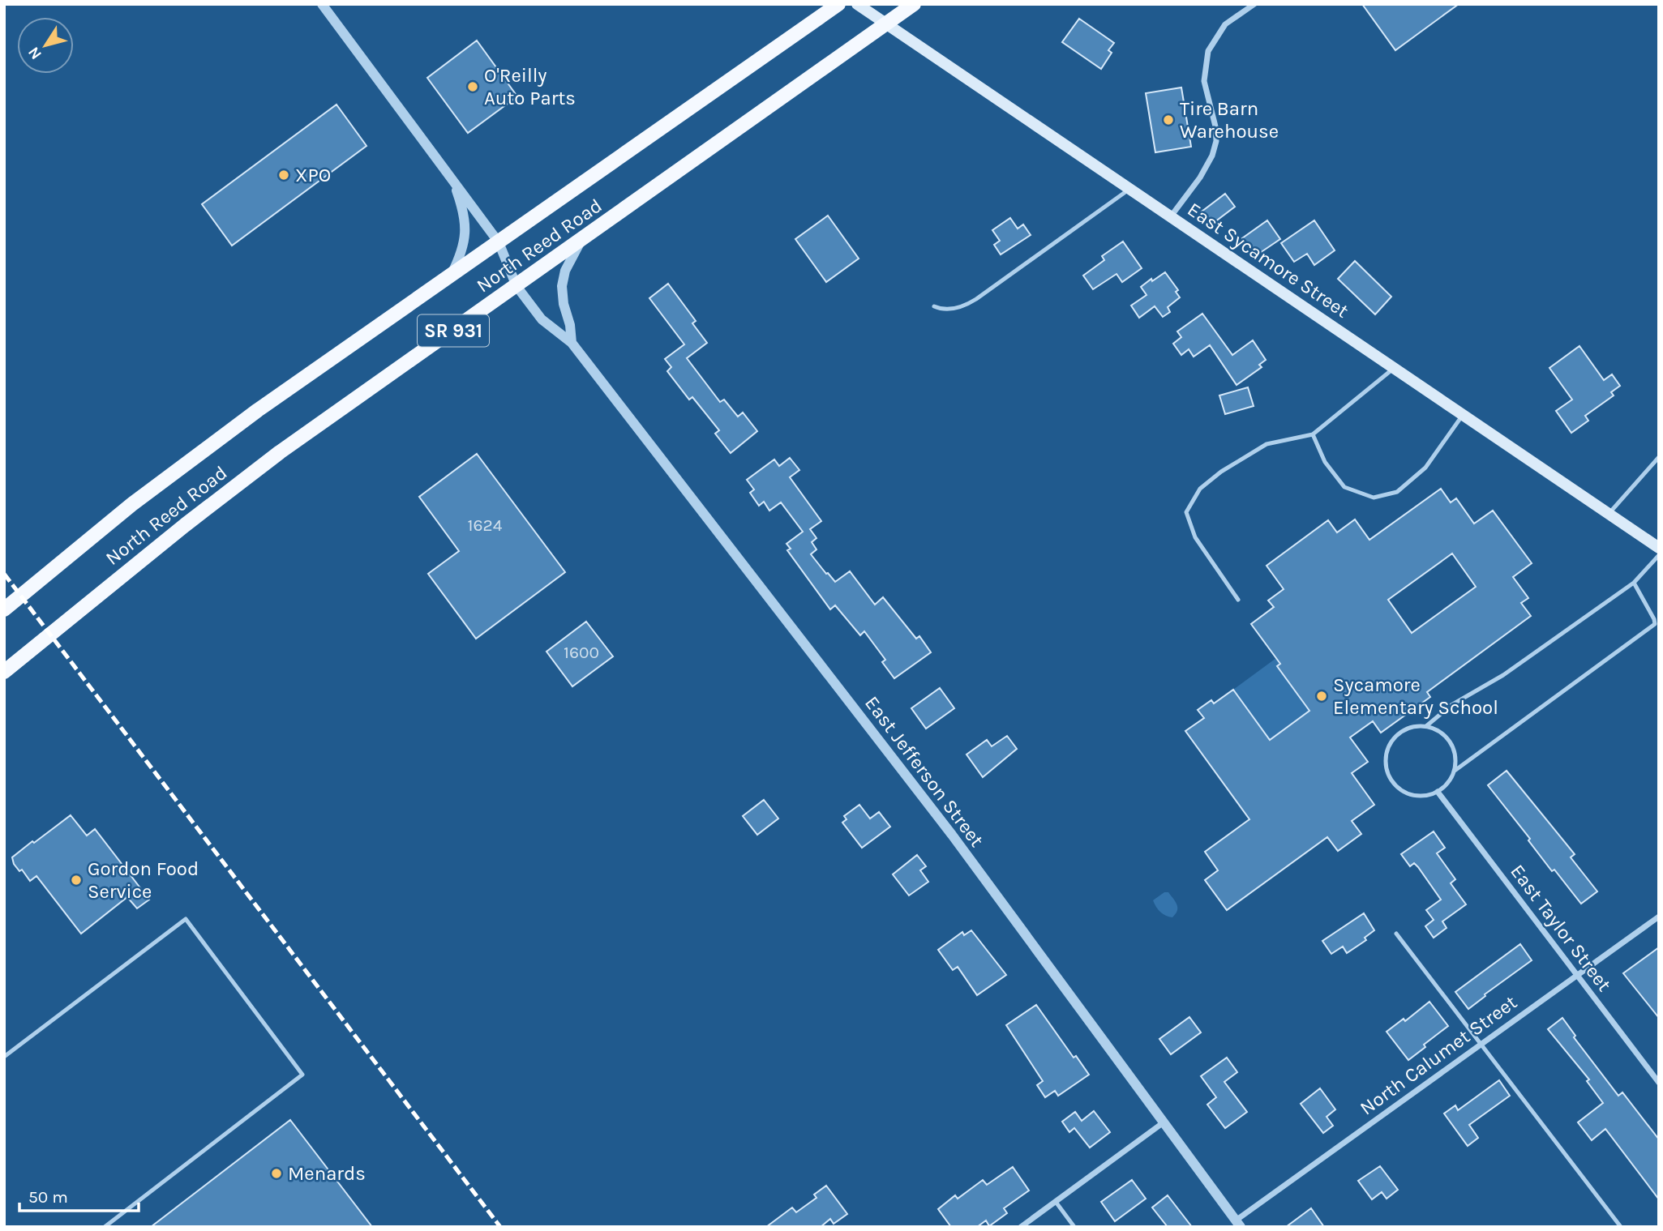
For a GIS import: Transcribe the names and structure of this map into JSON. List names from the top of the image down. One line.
{"streets":{"main road":["North Reed Road","East Sycamore Street","SR 931"],"street":["East Jefferson Street","East Taylor Street","North Calumet Street"]},"crossings":[["North Reed Road","East Sycamore Street"],["North Reed Road","East Jefferson Street"],["East Jefferson Street","North Calumet Street"],["East Taylor Street","North Calumet Street"]],"places":["O'Reilly Auto Parts","Tire Barn Warehouse","XPO","Sycamore Elementary School","Gordon Food Service","Menards"],"house_numbers":["1624","1600"],"scale_bar":"50 m","north":"bottom left"}
